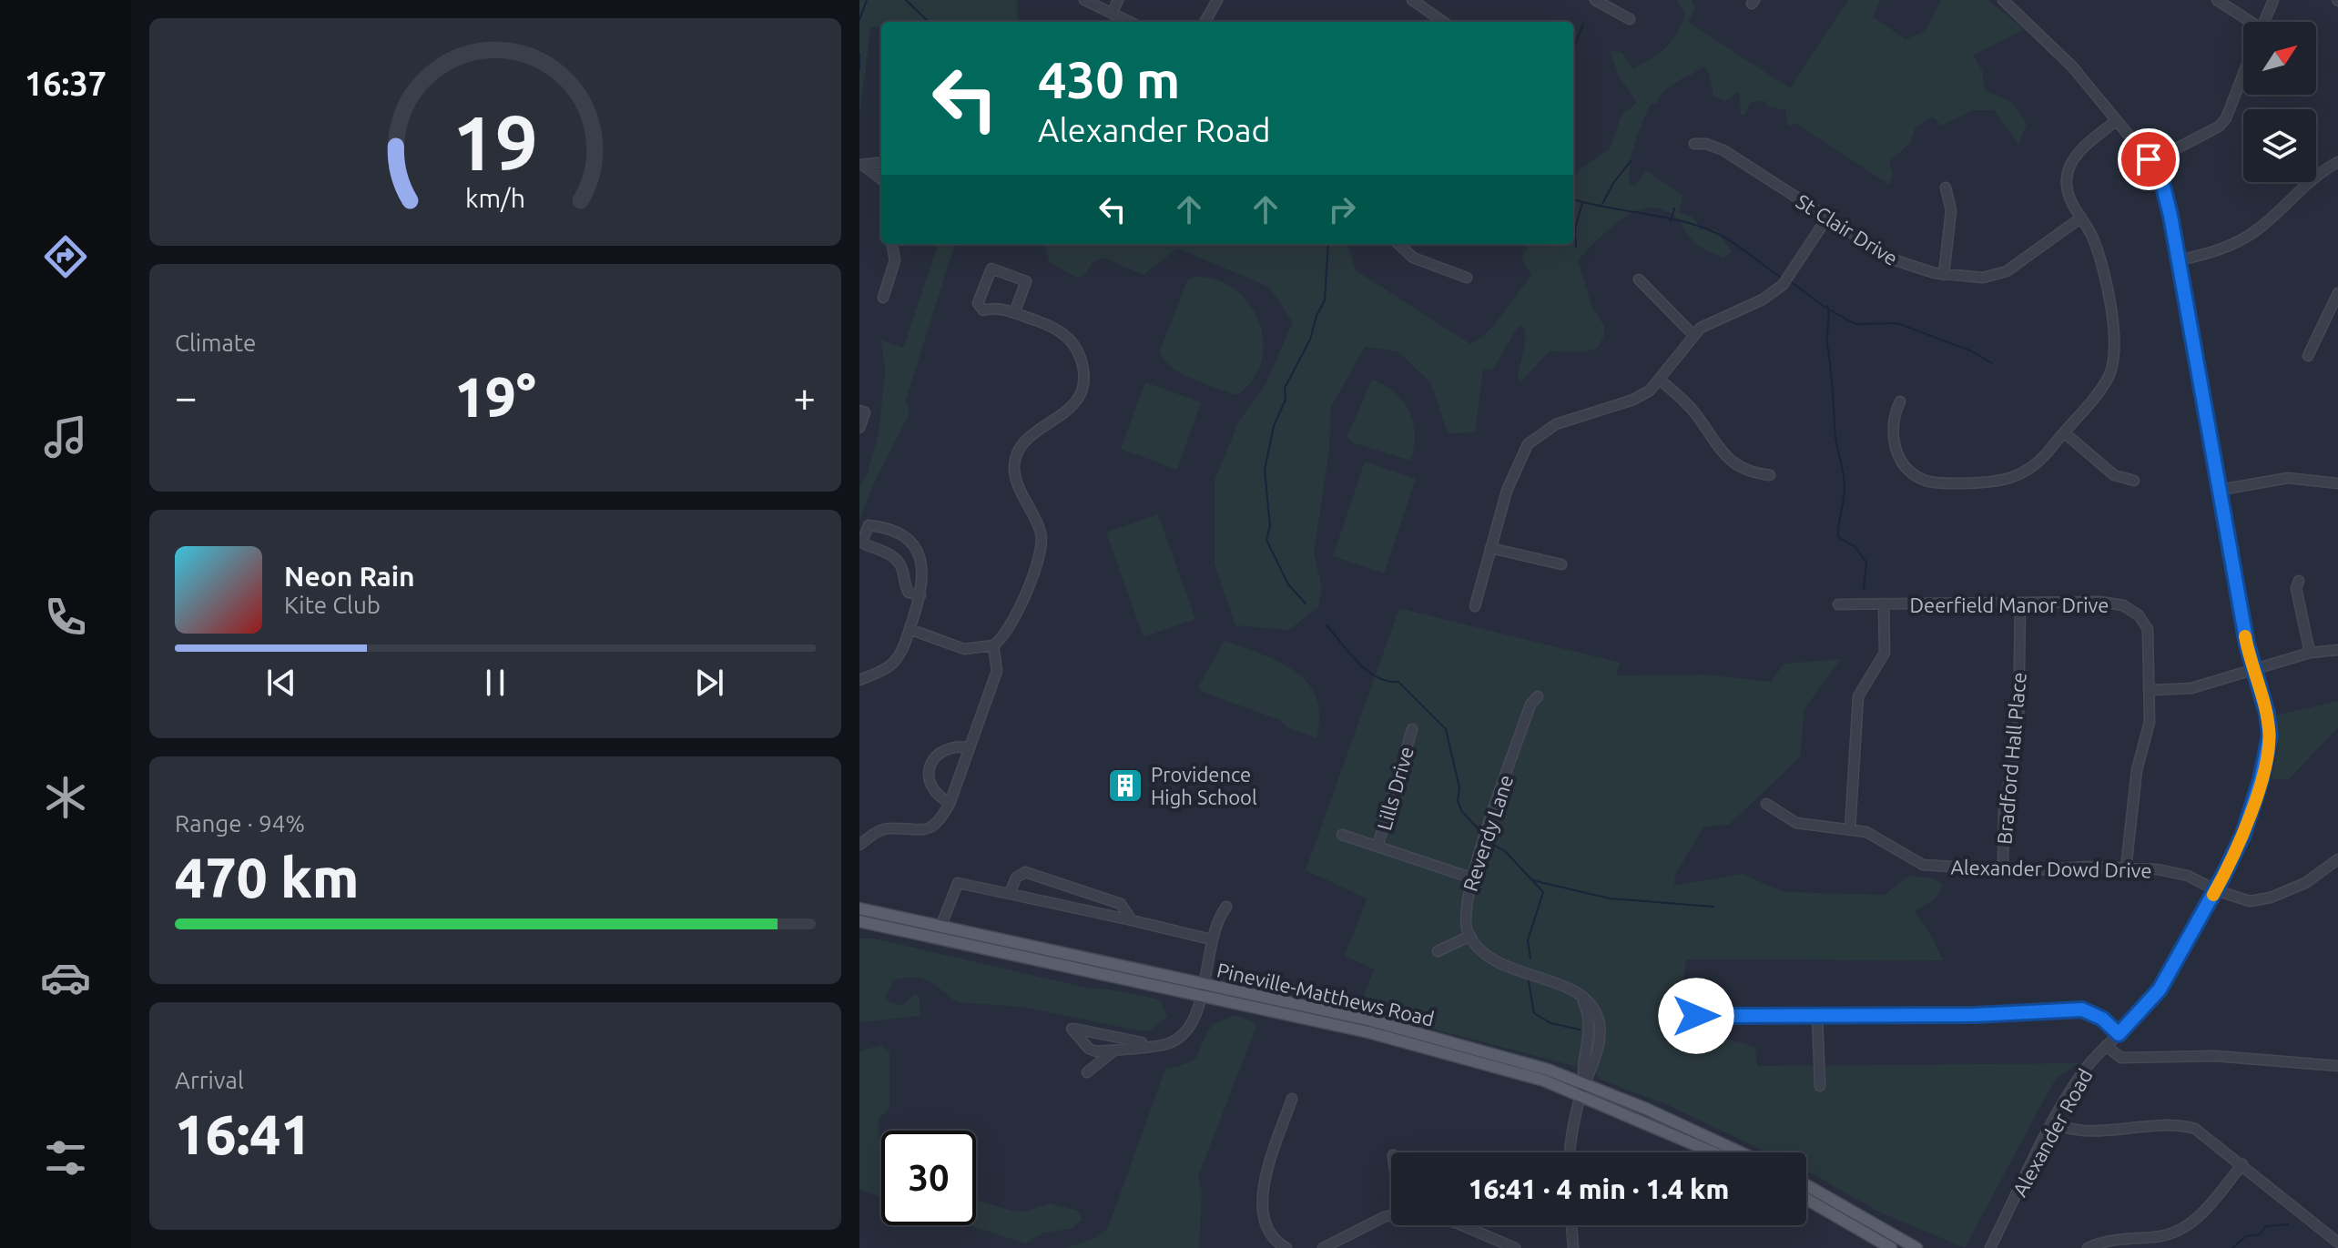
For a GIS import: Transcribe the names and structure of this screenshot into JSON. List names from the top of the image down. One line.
{"streets":{"main road":["Pineville-Matthews Road"],"street":["St Clair Drive","Deerfield Manor Drive","Bradford Hall Place","Lills Drive","Reverdy Lane","Alexander Dowd Drive","Alexander Road"]},"crossings":[["Deerfield Manor Drive","Bradford Hall Place"],["Deerfield Manor Drive","Alexander Dowd Drive"],["Bradford Hall Place","Alexander Dowd Drive"],["Alexander Dowd Drive","Alexander Road"]],"places":{"building":["Providence High School"]},"north":"top right","page":{"tabs":"16:37","turn":["430 m","Alexander Road"],"tile":["Climate",["Range · 94%","470 km"],["Arrival","16:41"]],"heat":["−","19°","+"],"song":["Neon Rain","Kite Club"],"limit":"30","trip":"16:41 · 4 min · 1.4 km","gauge":["19","km/h"]}}
